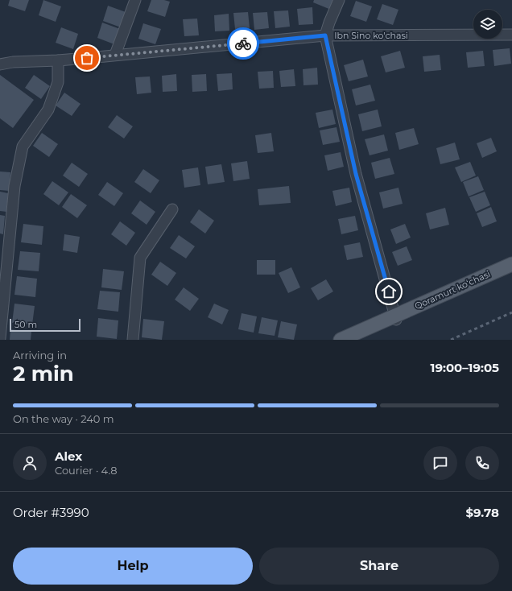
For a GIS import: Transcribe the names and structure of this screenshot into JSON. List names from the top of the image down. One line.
{"streets":{"main road":["Qoramurt koʻchasi"],"street":["Ibn Sino ko'chasi"]},"scale_bar":"50 m","page":{"scale":"50 m","heading":["2 min","Arriving in","19:00–19:05"],"panel":["Alex","Courier · 4.8","Order #3990","$9.78"],"bar":"On the way · 240 m","buttons":["Help","Share"]}}
